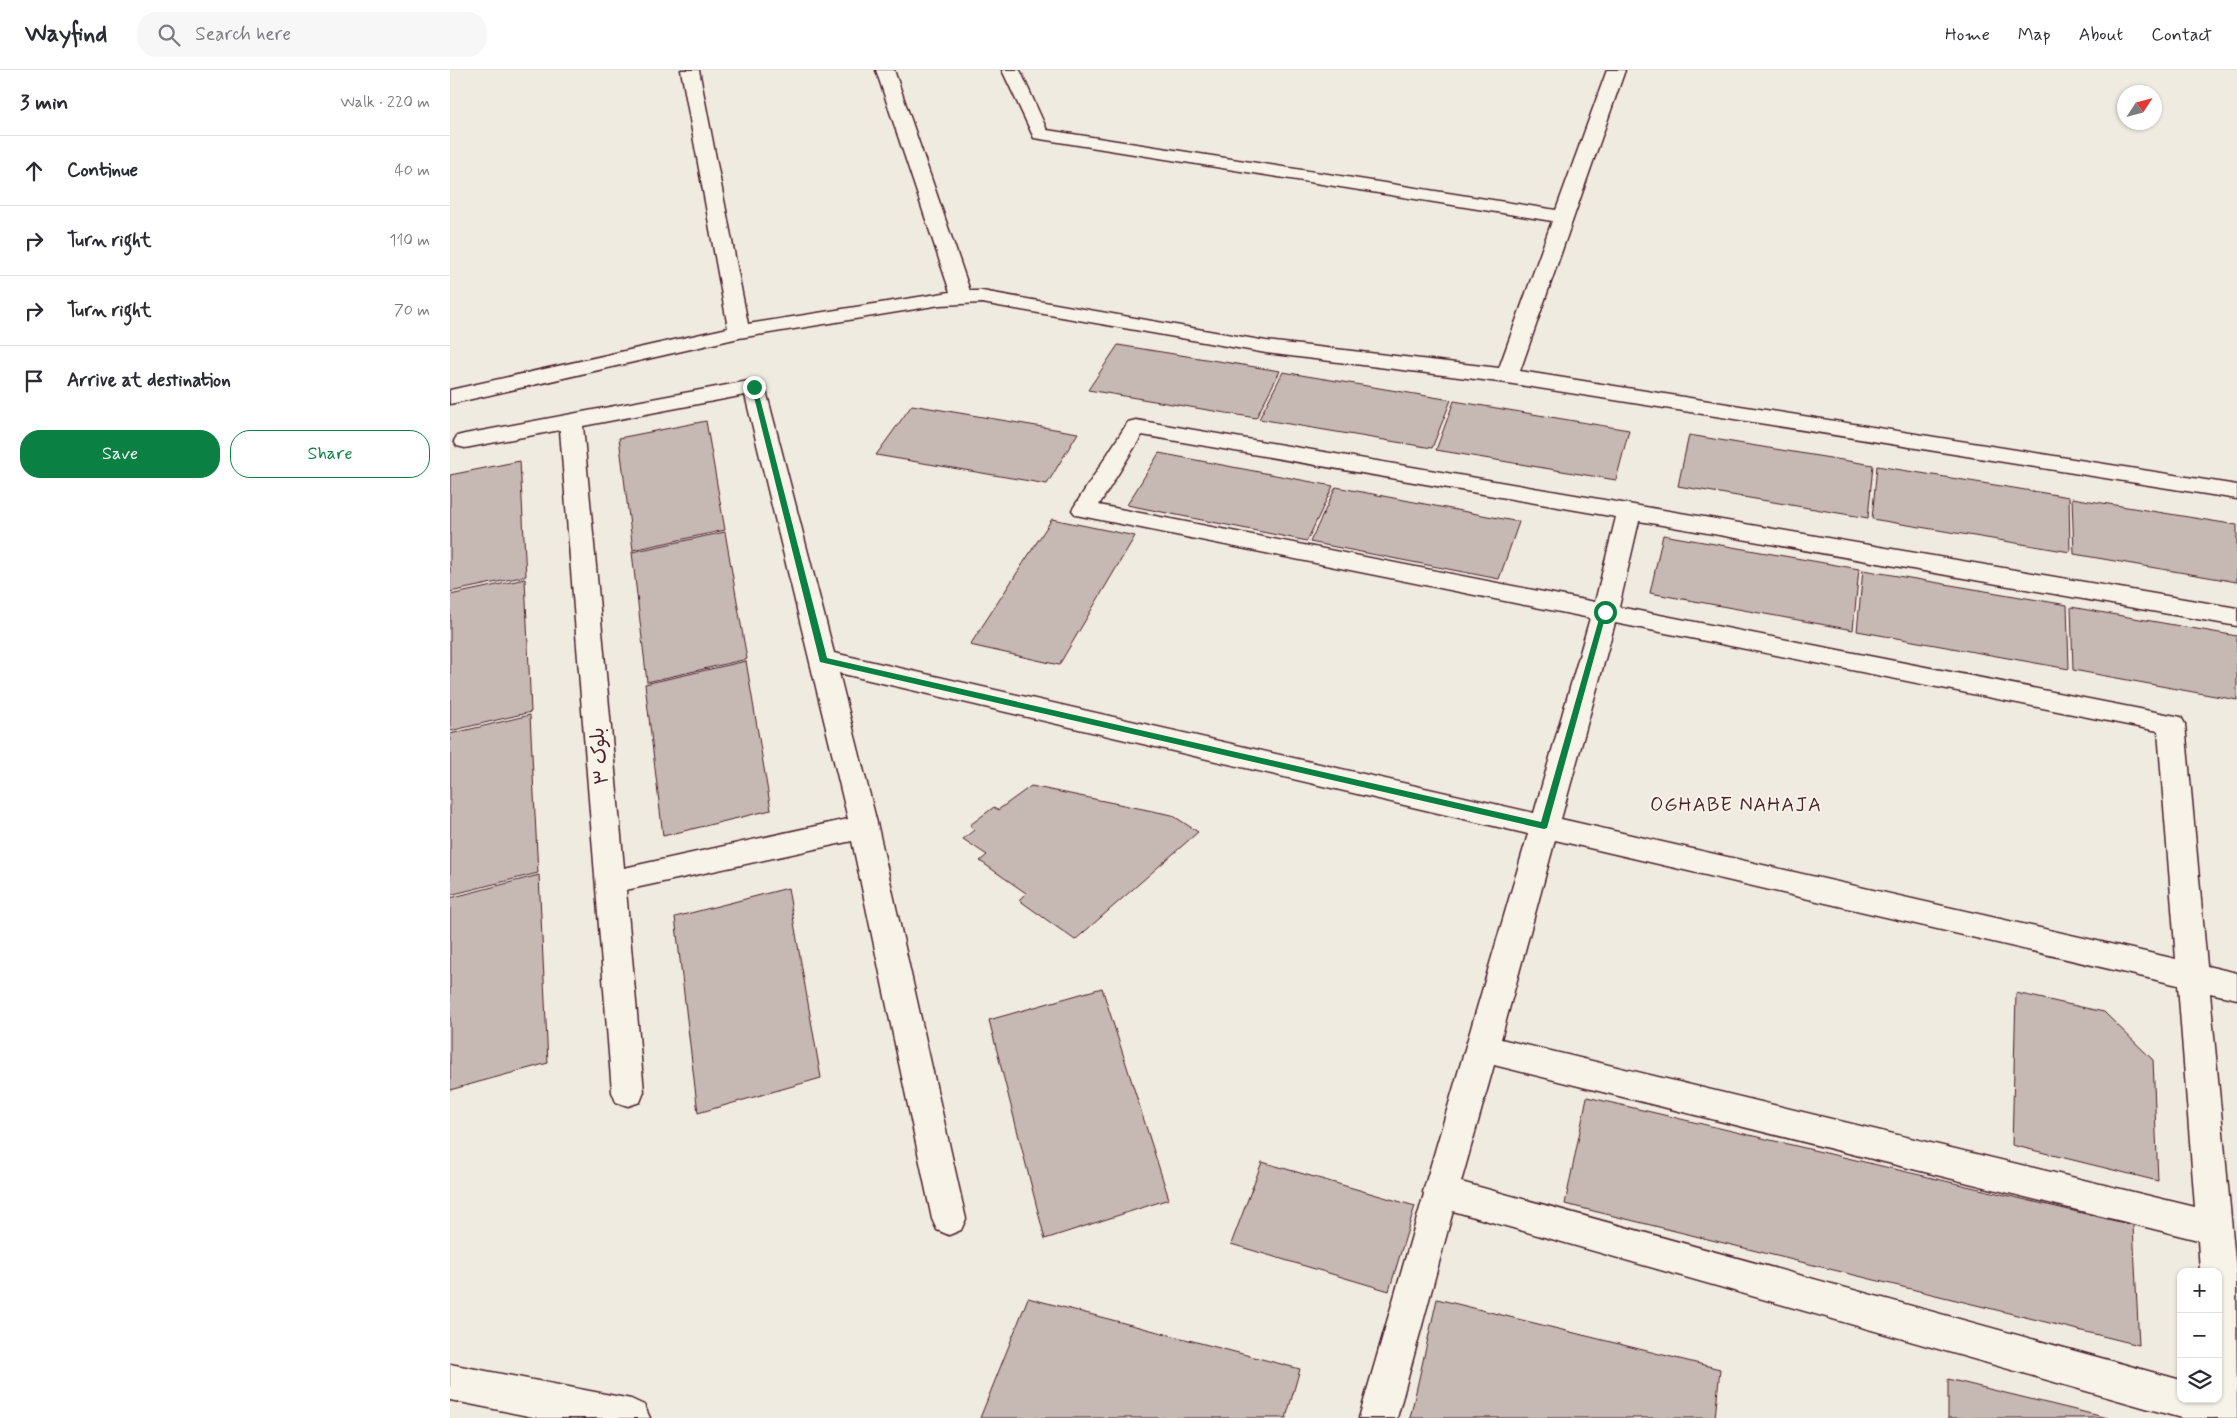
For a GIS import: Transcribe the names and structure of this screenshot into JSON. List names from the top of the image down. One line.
{"streets":{"street":["بلوک ۳"]},"districts":["OGHABE NAHAJA"],"north":"top right","page":{"header":"Wayfind","search":"Search here","nav":["Home","Map","About","Contact"],"heading":["3 min","Walk · 220 m"],"list":[["Continue","40 m"],["Turn right","110 m"],["Turn right","70 m"],"Arrive at destination"],"buttons":["Save","Share"],"map_buttons":["+","−"]}}
